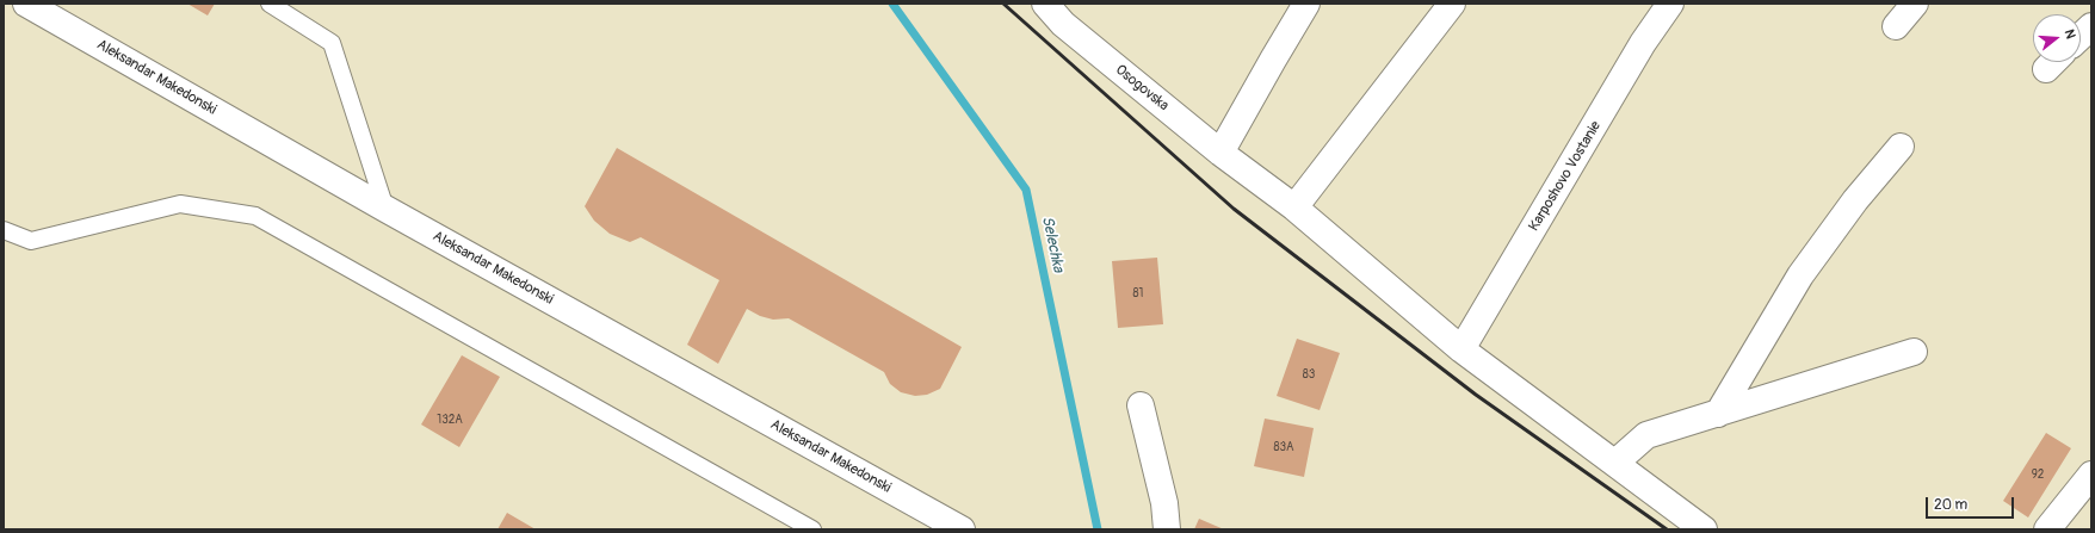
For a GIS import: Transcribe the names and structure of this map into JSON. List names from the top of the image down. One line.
{"streets":{"street":["Aleksandar Makedonski","Osogovska","Karposhovo Vostanie"]},"water":["Selechka"],"house_numbers":["81","83","132А","83А","92"],"scale_bar":"20 m","north":"right"}
